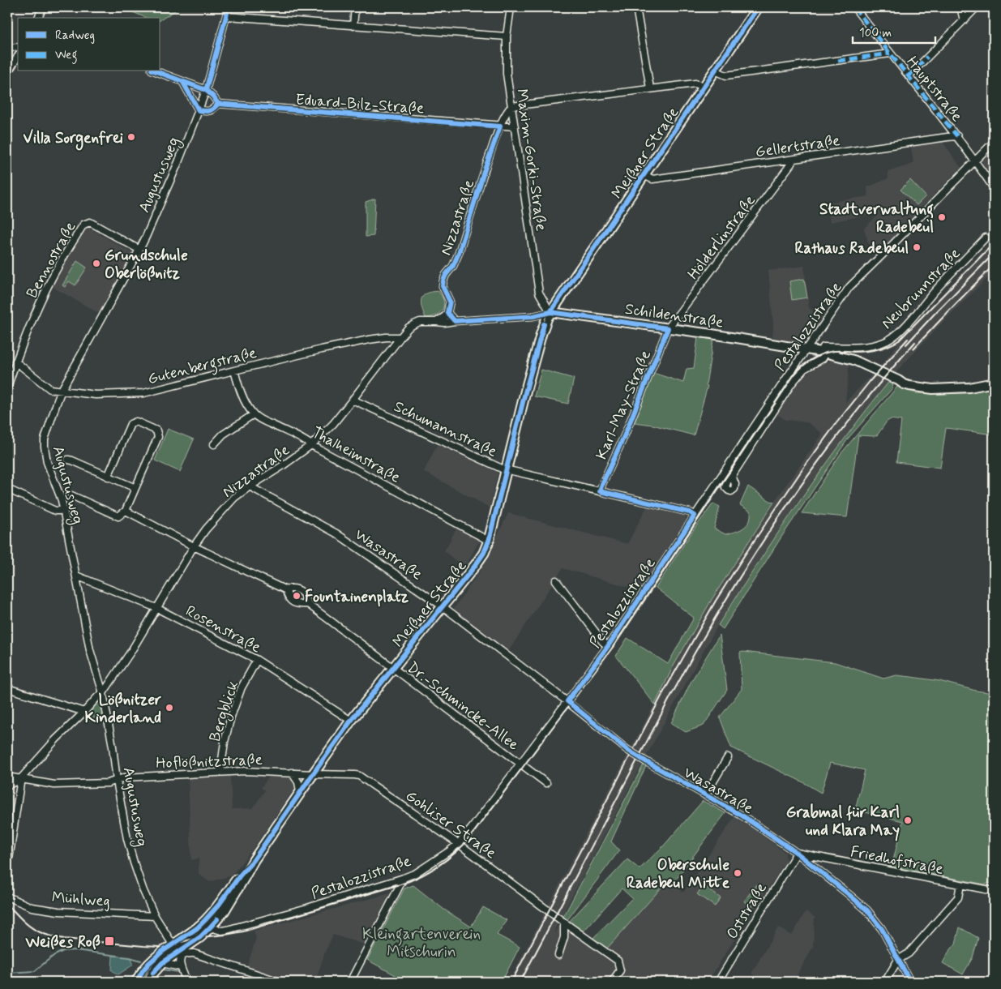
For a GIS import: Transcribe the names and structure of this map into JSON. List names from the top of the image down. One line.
{"streets":{"main road":["Meißner Straße"],"street":["Hauptstraße","Eduard-Bilz-Straße","Gellertstraße","Maxim-Gorki-Straße","Augustusweg","Nizzastraße","Hölderlinstraße","Bennostraße","Neubrunnstraße","Schildenstraße","Pestalozzistraße","Gutenbergstraße","Karl-May-Straße","Schumannstraße","Thalheimstraße","Wasastraße","Rosenstraße","Dr.-Schmincke-Allee","Bergblick","Hoflößnitzstraße","Gohliser Straße","Friedhofstraße","Mühlweg","Oststraße"]},"crossings":[["Hauptstraße","Gellertstraße"],["Hauptstraße","Pestalozzistraße"],["Eduard-Bilz-Straße","Maxim-Gorki-Straße"],["Eduard-Bilz-Straße","Nizzastraße"],["Gellertstraße","Meißner Straße"],["Gellertstraße","Hölderlinstraße"],["Meißner Straße","Maxim-Gorki-Straße"],["Meißner Straße","Augustusweg"],["Meißner Straße","Schildenstraße"],["Meißner Straße","Pestalozzistraße"],["Meißner Straße","Schumannstraße"],["Meißner Straße","Thalheimstraße"],["Meißner Straße","Wasastraße"],["Meißner Straße","Rosenstraße"],["Meißner Straße","Dr.-Schmincke-Allee"],["Meißner Straße","Hoflößnitzstraße"],["Meißner Straße","Gohliser Straße"],["Maxim-Gorki-Straße","Nizzastraße"],["Maxim-Gorki-Straße","Schildenstraße"],["Augustusweg","Nizzastraße"],["Augustusweg","Bennostraße"],["Augustusweg","Gutenbergstraße"],["Augustusweg","Rosenstraße"],["Augustusweg","Dr.-Schmincke-Allee"],["Augustusweg","Hoflößnitzstraße"],["Augustusweg","Mühlweg"],["Nizzastraße","Gutenbergstraße"],["Nizzastraße","Schumannstraße"],["Nizzastraße","Thalheimstraße"],["Nizzastraße","Wasastraße"],["Nizzastraße","Rosenstraße"],["Nizzastraße","Dr.-Schmincke-Allee"],["Nizzastraße","Hoflößnitzstraße"],["Hölderlinstraße","Schildenstraße"],["Hölderlinstraße","Karl-May-Straße"],["Bennostraße","Gutenbergstraße"],["Neubrunnstraße","Schildenstraße"],["Schildenstraße","Pestalozzistraße"],["Schildenstraße","Karl-May-Straße"],["Pestalozzistraße","Schumannstraße"],["Pestalozzistraße","Wasastraße"],["Pestalozzistraße","Dr.-Schmincke-Allee"],["Pestalozzistraße","Gohliser Straße"],["Gutenbergstraße","Thalheimstraße"],["Karl-May-Straße","Schumannstraße"],["Wasastraße","Friedhofstraße"],["Wasastraße","Oststraße"],["Rosenstraße","Bergblick"],["Bergblick","Hoflößnitzstraße"],["Hoflößnitzstraße","Gohliser Straße"],["Friedhofstraße","Oststraße"]],"parks":["Kleingartenverein Mitschurin"],"places":{"other":["Villa Sorgenfrei","Stadtverwaltung Radebeul","Rathaus Radebeul","Grundschule Oberlößnitz","Fountainenplatz","Lößnitzer Kinderland","Grabmal für Karl und Klara May","Oberschule Radebeul Mitte"],"transit":["Weißes Roß"]},"legend":["Radweg","Weg"],"scale_bar":"100 m"}
